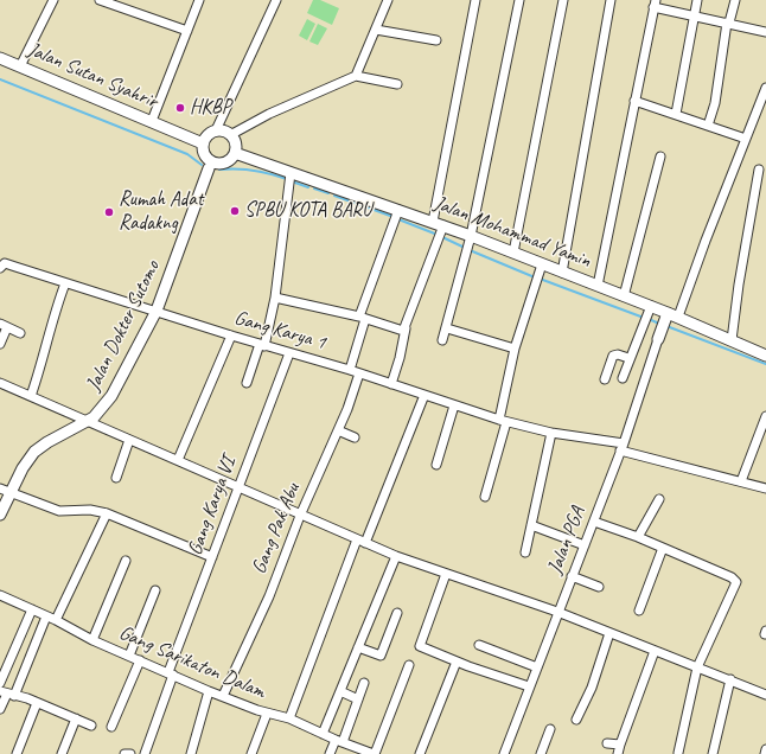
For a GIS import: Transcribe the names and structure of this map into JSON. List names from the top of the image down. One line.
{"streets":{"street":["Jalan Sutan Syahrir","Jalan Mohammad Yamin","Jalan Dokter Sutomo","Gang Karya 1","Gang Karya VI","Gang Pak Abu","Jalan PGA","Gang Sarikaton Dalam"]},"crossings":[["Jalan Sutan Syahrir","Jalan Mohammad Yamin"],["Jalan Sutan Syahrir","Jalan Dokter Sutomo"],["Jalan Mohammad Yamin","Jalan Dokter Sutomo"],["Jalan Dokter Sutomo","Gang Karya 1"],["Gang Karya 1","Gang Karya VI"],["Gang Karya 1","Gang Pak Abu"],["Gang Karya 1","Jalan PGA"],["Gang Karya VI","Gang Sarikaton Dalam"],["Gang Pak Abu","Gang Sarikaton Dalam"]],"places":["HKBP","SPBU KOTA BARU","Rumah Adat Radakng"]}
